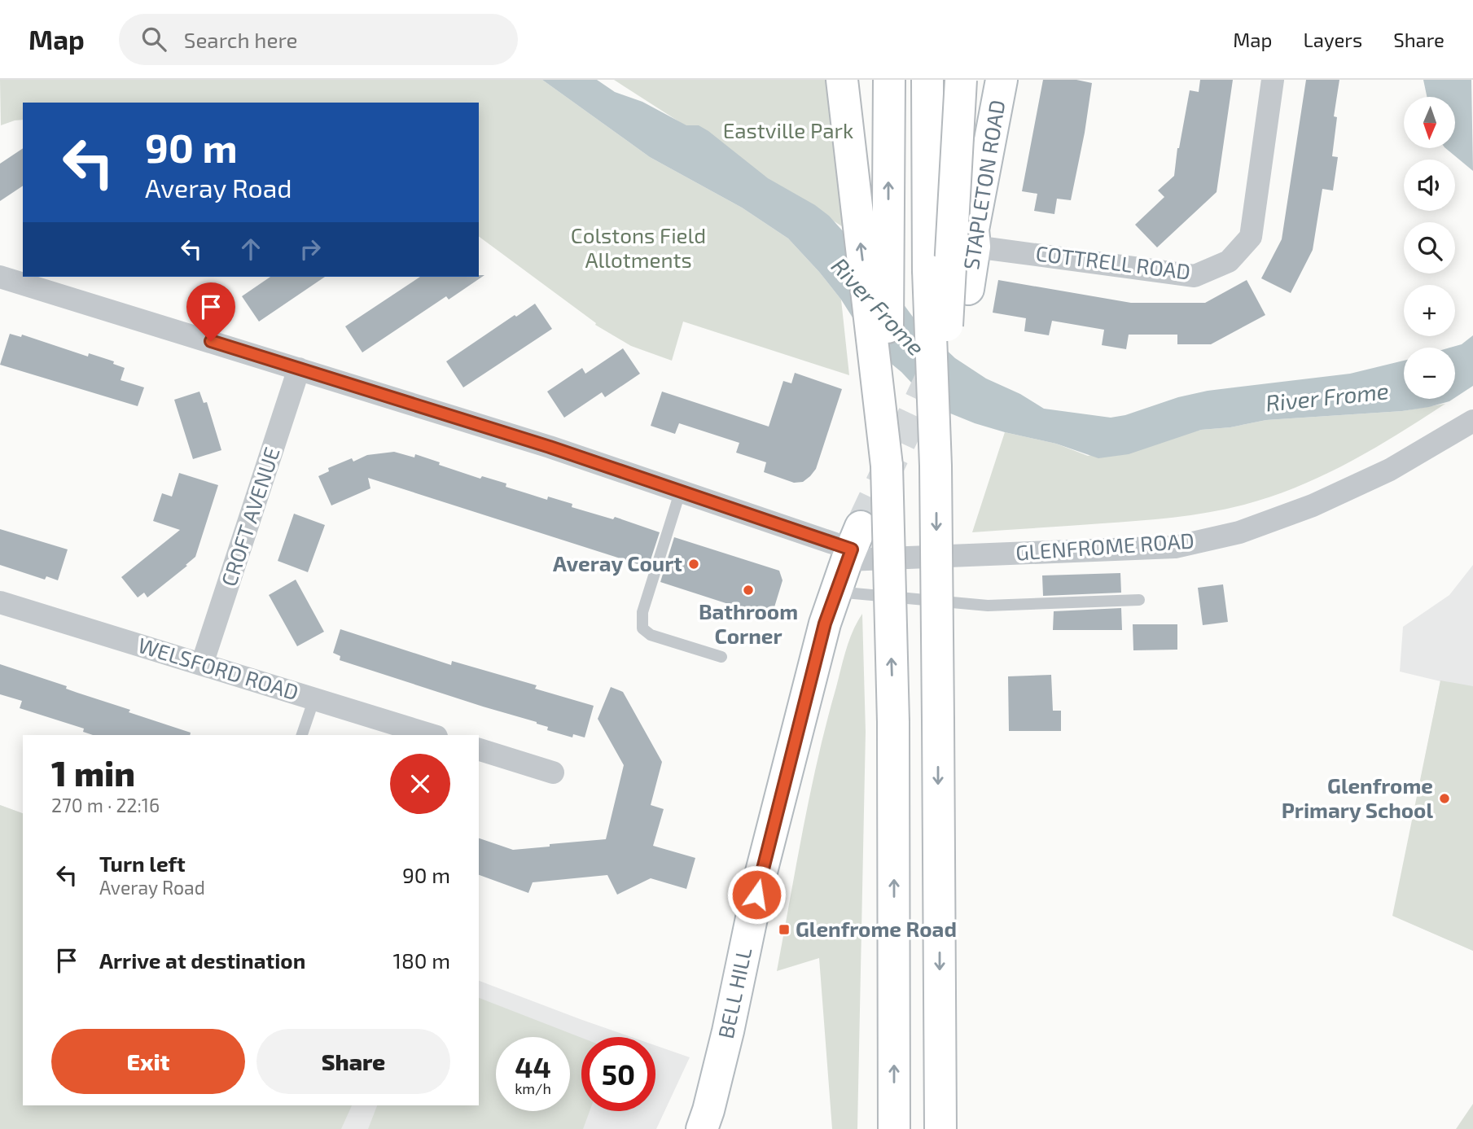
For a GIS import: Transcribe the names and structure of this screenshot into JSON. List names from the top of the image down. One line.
{"streets":{"main road":["STAPLETON ROAD","BELL HILL"],"street":["COTTRELL ROAD","CROFT AVENUE","GLENFROME ROAD","WELSFORD ROAD"]},"crossings":[["STAPLETON ROAD","COTTRELL ROAD"],["CROFT AVENUE","WELSFORD ROAD"],["GLENFROME ROAD","BELL HILL"]],"water":["River Frome"],"parks":["Eastville Park","Colstons Field Allotments"],"places":{"other":["Averay Court","Bathroom Corner","Glenfrome Primary School"],"transit":["Glenfrome Road"]},"north":"bottom","page":{"header":"Map","search":"Search here","nav":["Map","Layers","Share"],"map_buttons":["+","−"],"turn":["90 m","Averay Road"],"heading":["1 min","270 m · 22:16"],"list":[{"name":"Turn left","note":"Averay Road","value":"90 m"},{"name":"Arrive at destination","value":"180 m"}],"buttons":["Exit","Share"],"speed":"44 km/h","limit":"50"}}
